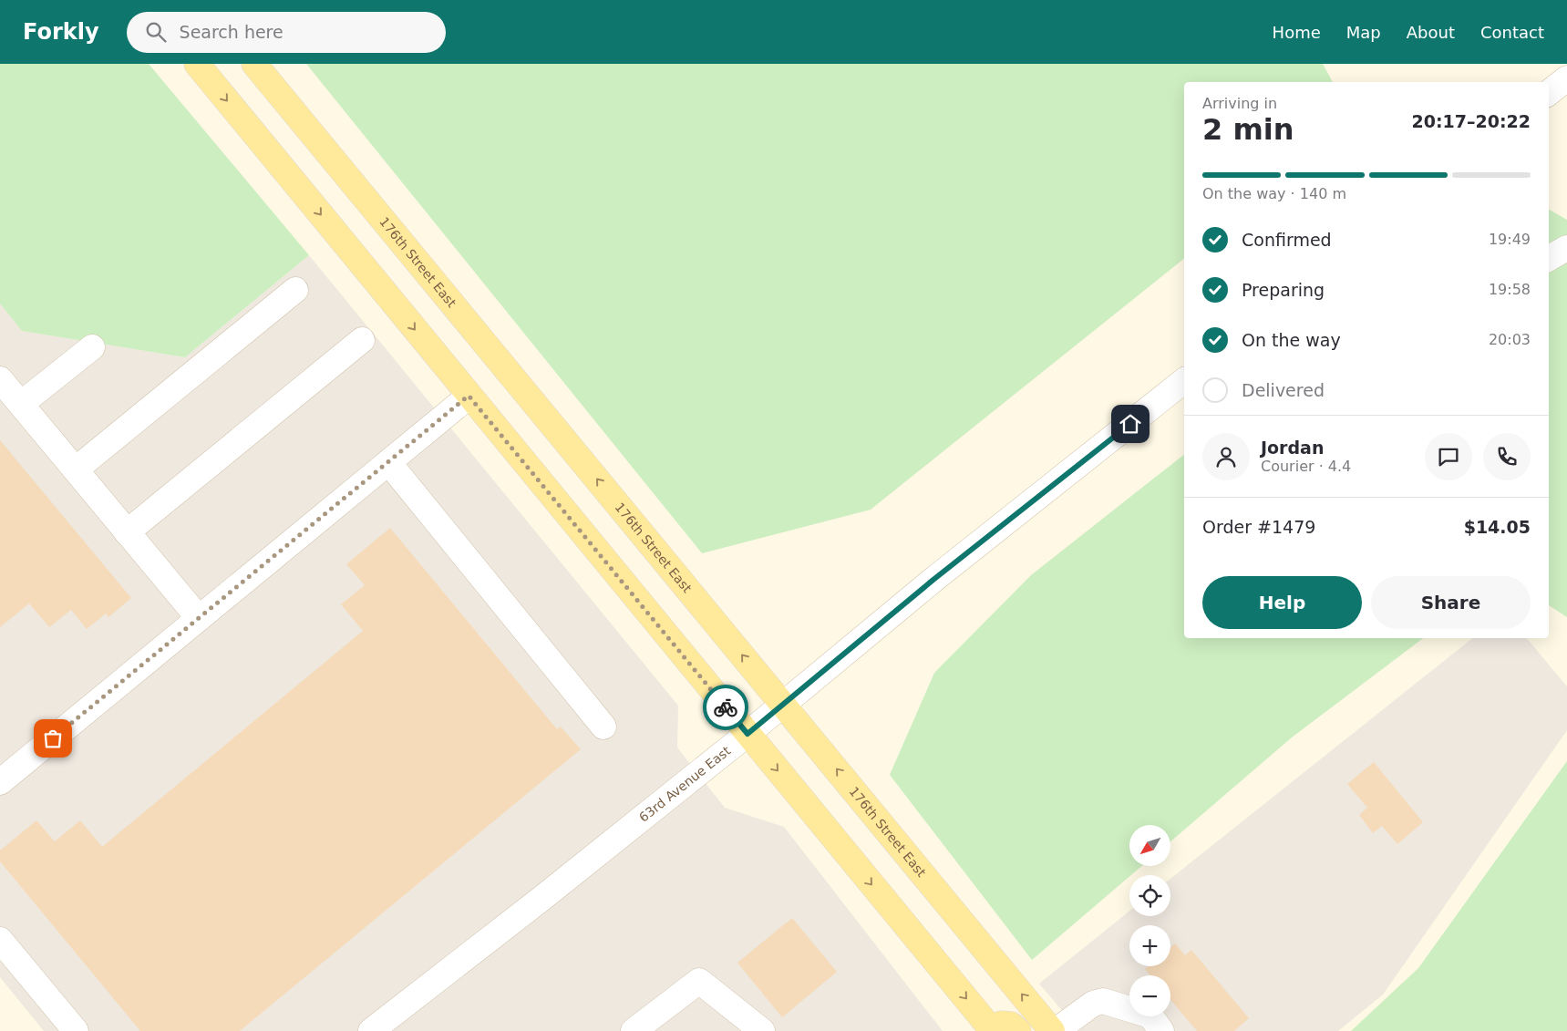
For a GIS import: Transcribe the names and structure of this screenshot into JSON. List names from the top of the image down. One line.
{"streets":{"main road":["176th Street East"],"street":["63rd Avenue East"]},"crossings":[["176th Street East","63rd Avenue East"]],"north":"bottom left","page":{"header":"Forkly","search":"Search here","nav":["Home","Map","About","Contact"],"heading":["2 min","Arriving in","20:17–20:22"],"panel":["Jordan","Courier · 4.4","Order #1479","$14.05"],"bar":"On the way · 140 m","list":[["Confirmed","19:49"],["Preparing","19:58"],["On the way","20:03"],"Delivered"],"buttons":["Help","Share"],"map_buttons":["+","−"]}}
